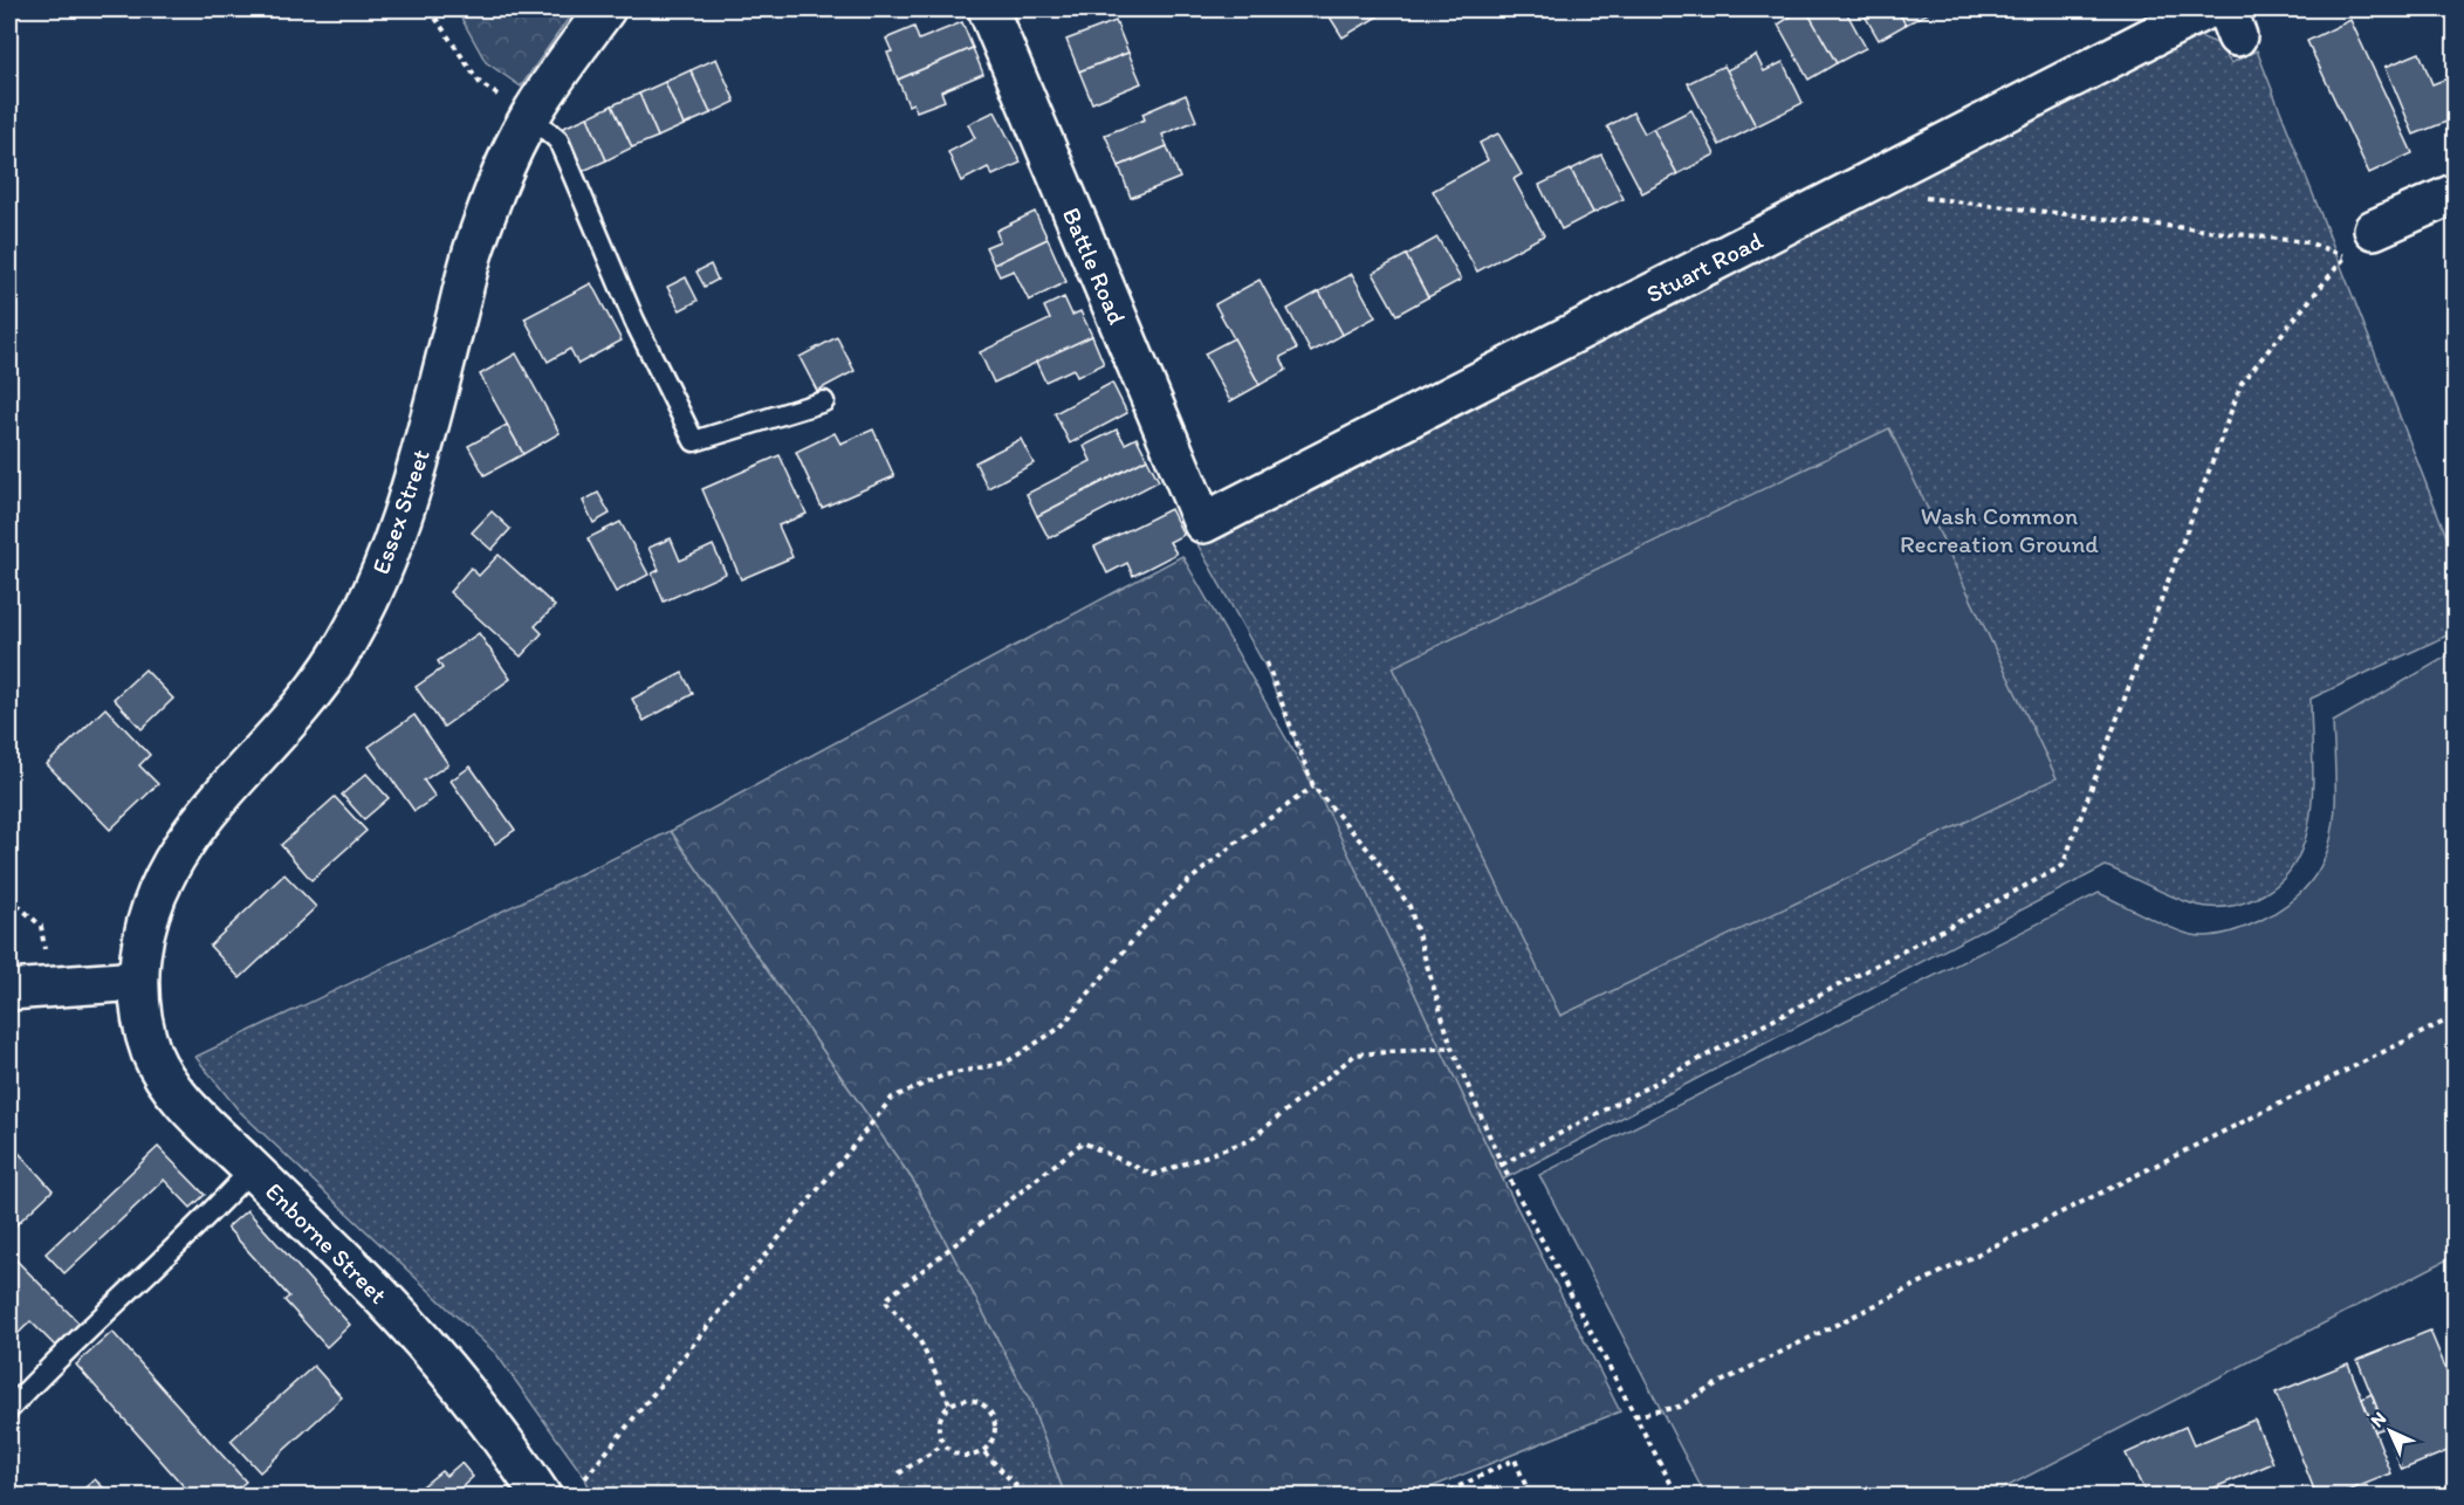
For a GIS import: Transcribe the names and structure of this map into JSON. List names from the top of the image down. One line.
{"streets":{"street":["Battle Road","Stuart Road","Essex Street","Enborne Street"]},"crossings":[["Battle Road","Stuart Road"],["Essex Street","Enborne Street"]],"parks":["Wash Common Recreation Ground"],"north":"top left"}
